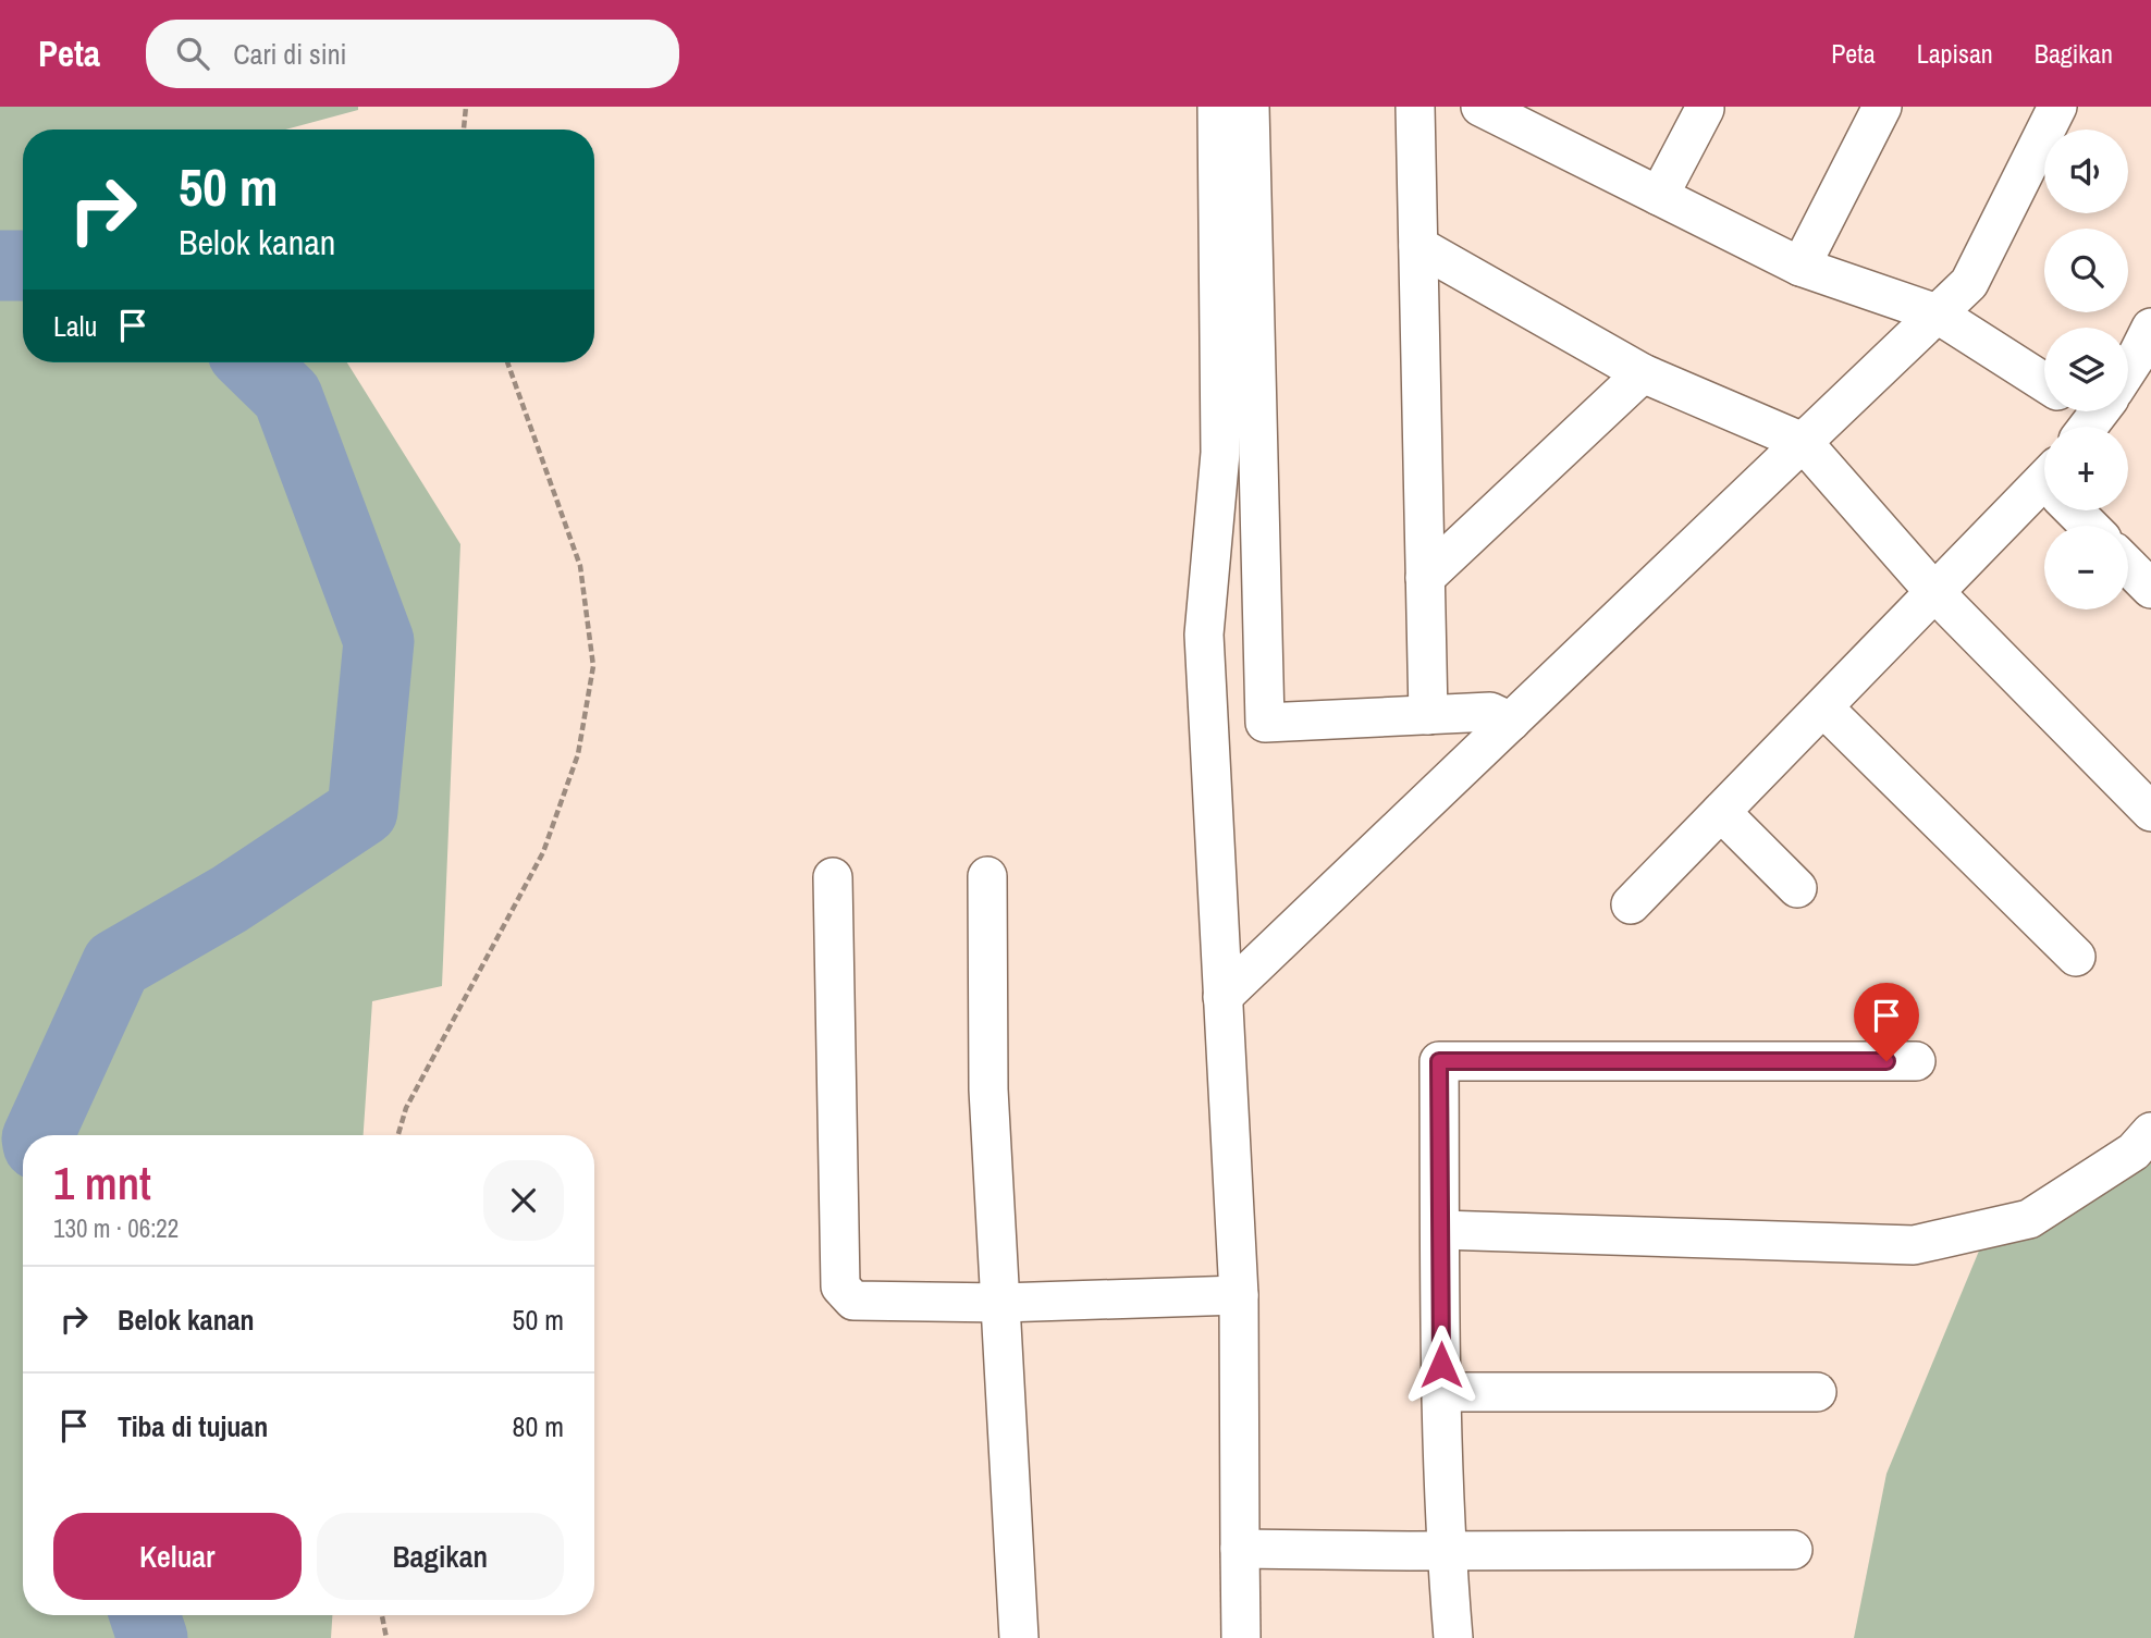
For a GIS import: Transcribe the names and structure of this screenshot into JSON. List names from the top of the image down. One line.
{"page":{"header":"Peta","search":"Cari di sini","nav":["Peta","Lapisan","Bagikan"],"map_buttons":["+","−"],"turn":["50 m","Belok kanan"],"then":"Lalu","heading":["1 mnt","130 m · 06:22"],"list":[{"name":"Belok kanan","value":"50 m"},{"name":"Tiba di tujuan","value":"80 m"}],"buttons":["Keluar","Bagikan"]}}
